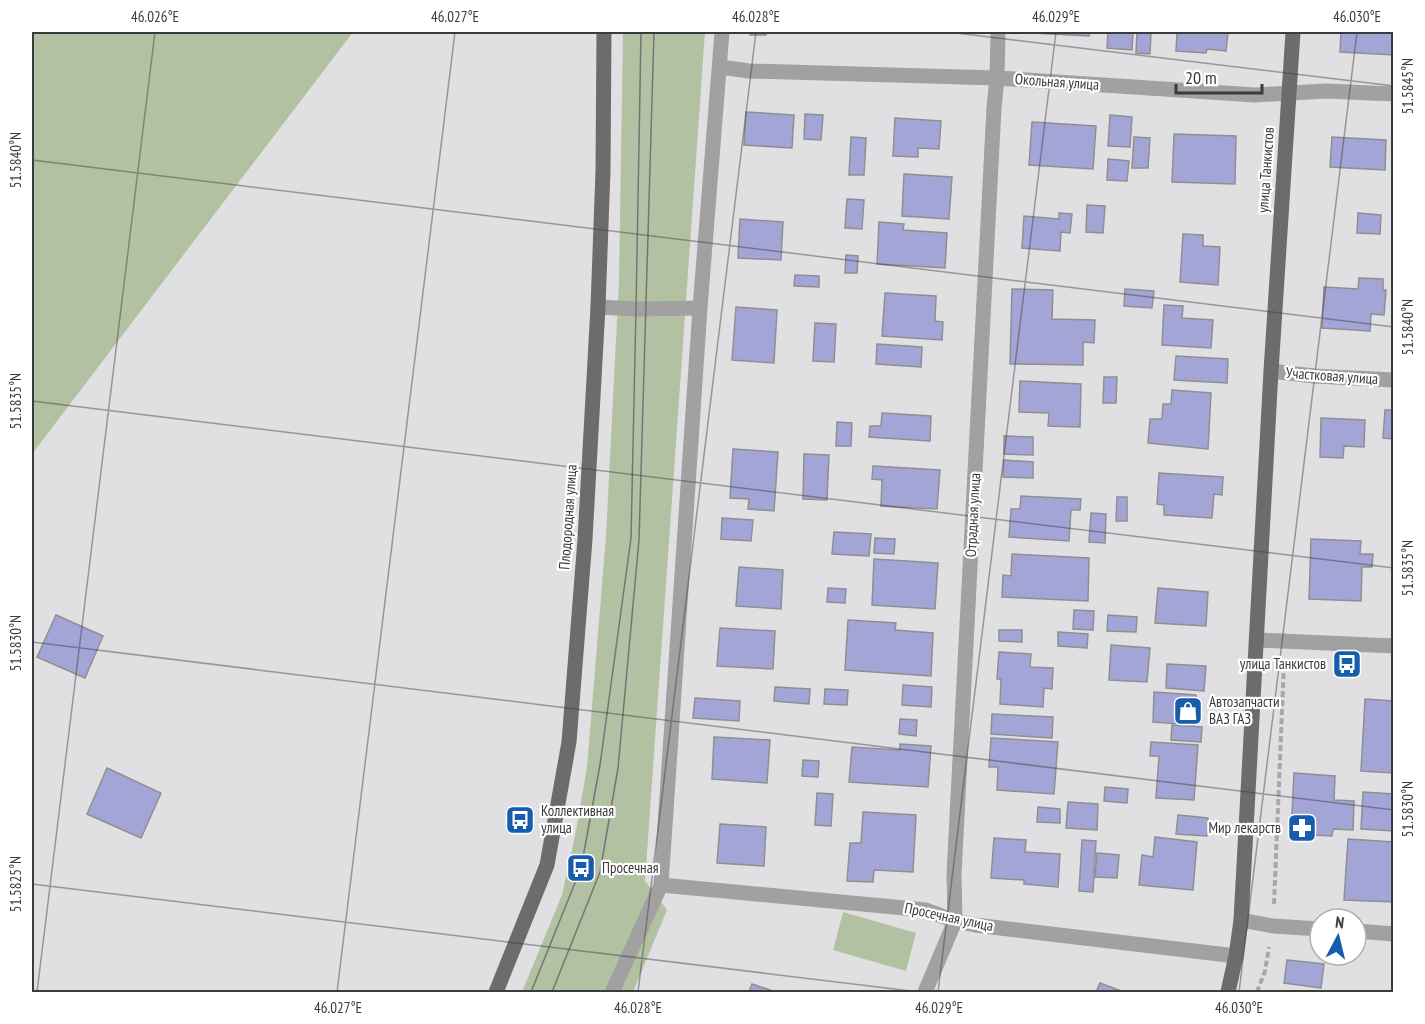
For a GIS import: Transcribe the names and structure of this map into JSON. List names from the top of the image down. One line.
{"streets":{"main road":["улица Танкистов","Плодородная улица"],"street":["Окольная улица","Участковая улица","Отрадная улица","Просечная улица"]},"crossings":[["Окольная улица","улица Танкистов"],["Окольная улица","Отрадная улица"],["улица Танкистов","Участковая улица"],["улица Танкистов","Просечная улица"],["Отрадная улица","Просечная улица"]],"places":{"bus stop":["улица Танкистов","Коллективная улица","Просечная"],"shop":["Автозапчасти ВАЗ ГАЗ"],"pharmacy":["Мир лекарств"]},"scale_bar":"20 m","north":"top","coordinates":["46.026°E","46.027°E","46.028°E","46.029°E","46.030°E","51.5845°N","51.5840°N","51.5835°N","51.5830°N","51.5825°N"]}
